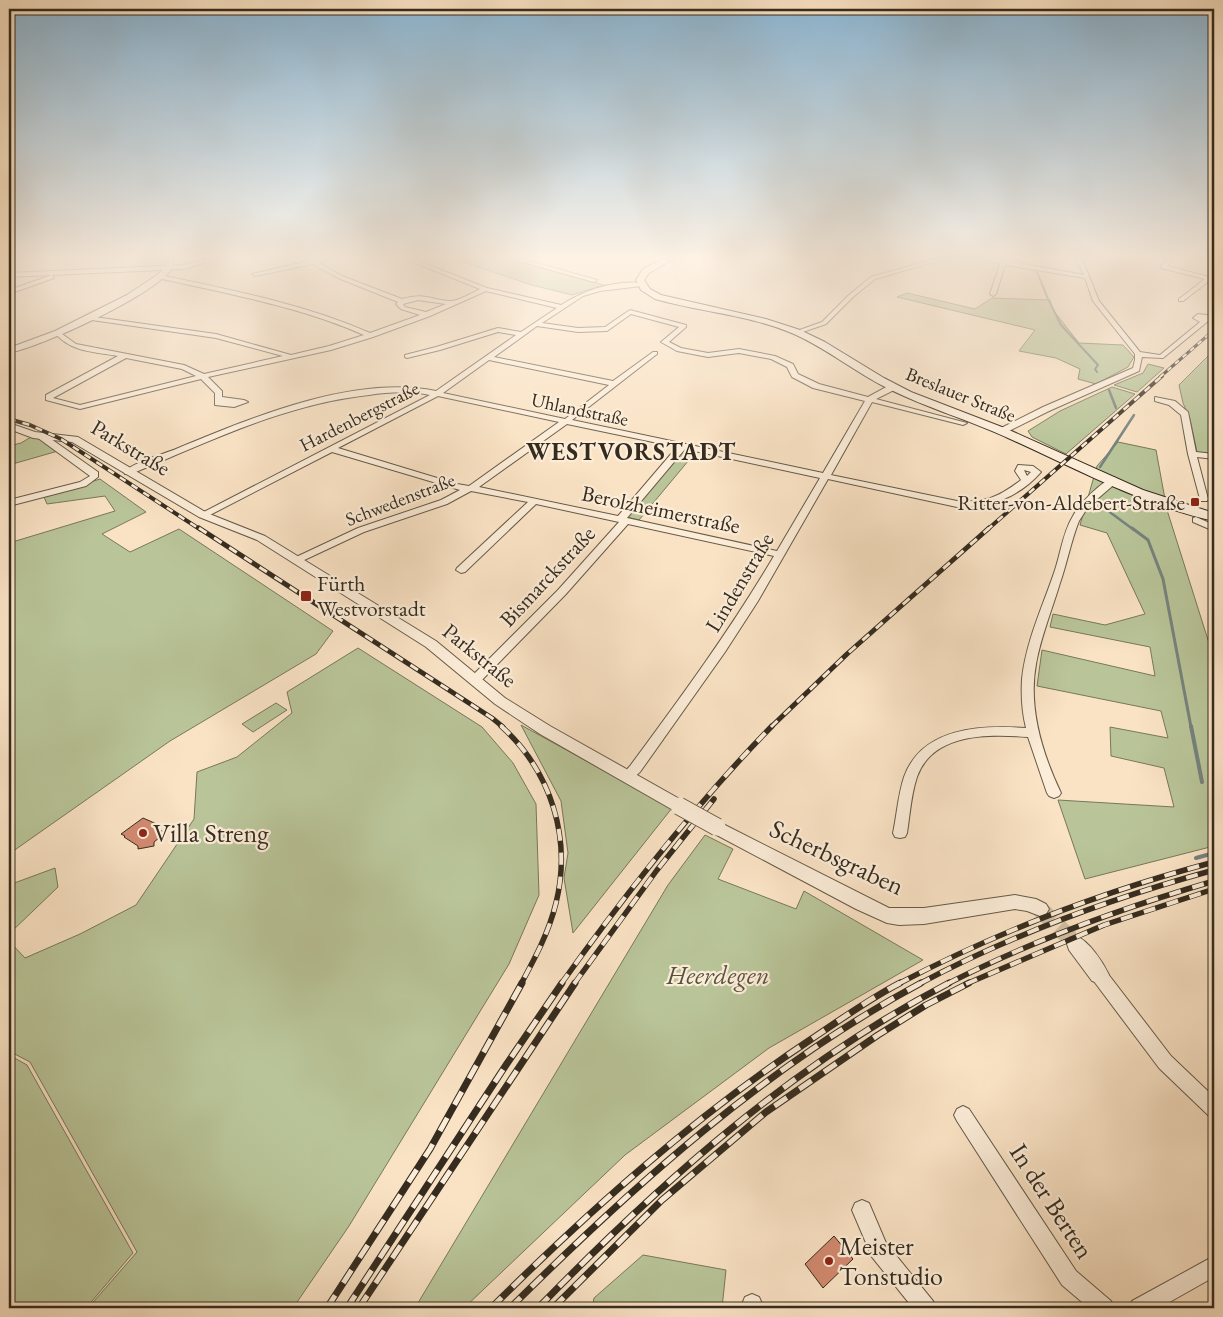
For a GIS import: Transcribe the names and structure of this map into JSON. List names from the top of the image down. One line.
{"streets":{"main road":["Breslauer Straße"],"street":["Uhlandstraße","Hardenbergstraße","Parkstraße","Schwedenstraße","Berolzheimerstraße","Bismarckstraße","Lindenstraße","Scherbsgraben","In der Berten"]},"crossings":[["Uhlandstraße","Hardenbergstraße"],["Uhlandstraße","Parkstraße"],["Uhlandstraße","Schwedenstraße"],["Uhlandstraße","Bismarckstraße"],["Uhlandstraße","Lindenstraße"],["Hardenbergstraße","Parkstraße"],["Hardenbergstraße","Berolzheimerstraße"],["Parkstraße","Schwedenstraße"],["Parkstraße","Bismarckstraße"],["Parkstraße","Lindenstraße"],["Parkstraße","Scherbsgraben"],["Schwedenstraße","Berolzheimerstraße"],["Berolzheimerstraße","Bismarckstraße"],["Berolzheimerstraße","Lindenstraße"]],"districts":["WESTVORSTADT"],"parks":["Heerdegen"],"places":{"transit":["Ritter-von-Aldebert-Straße","Fürth Westvorstadt"],"other":["Villa Streng","Meister Tonstudio"]}}
